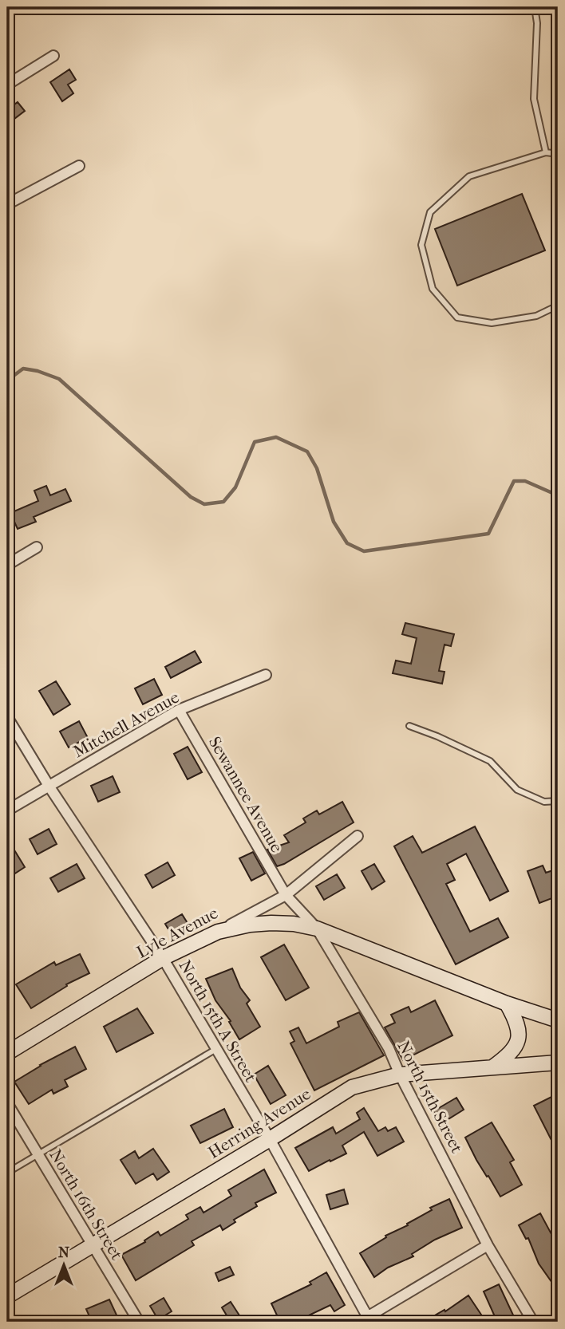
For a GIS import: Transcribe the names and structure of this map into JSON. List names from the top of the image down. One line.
{"streets":{"main road":["Lyle Avenue","Herring Avenue"],"street":["Mitchell Avenue","Sewannee Avenue","North 15th A Street","North 15th Street","North 16th Street"]},"crossings":[["Mitchell Avenue","Sewannee Avenue"],["Mitchell Avenue","North 15th A Street"],["Sewannee Avenue","Lyle Avenue"],["Sewannee Avenue","North 15th Street"],["Lyle Avenue","North 15th A Street"],["Lyle Avenue","North 15th Street"],["North 15th A Street","Herring Avenue"],["North 15th Street","Herring Avenue"],["Herring Avenue","North 16th Street"]],"north":"top"}
